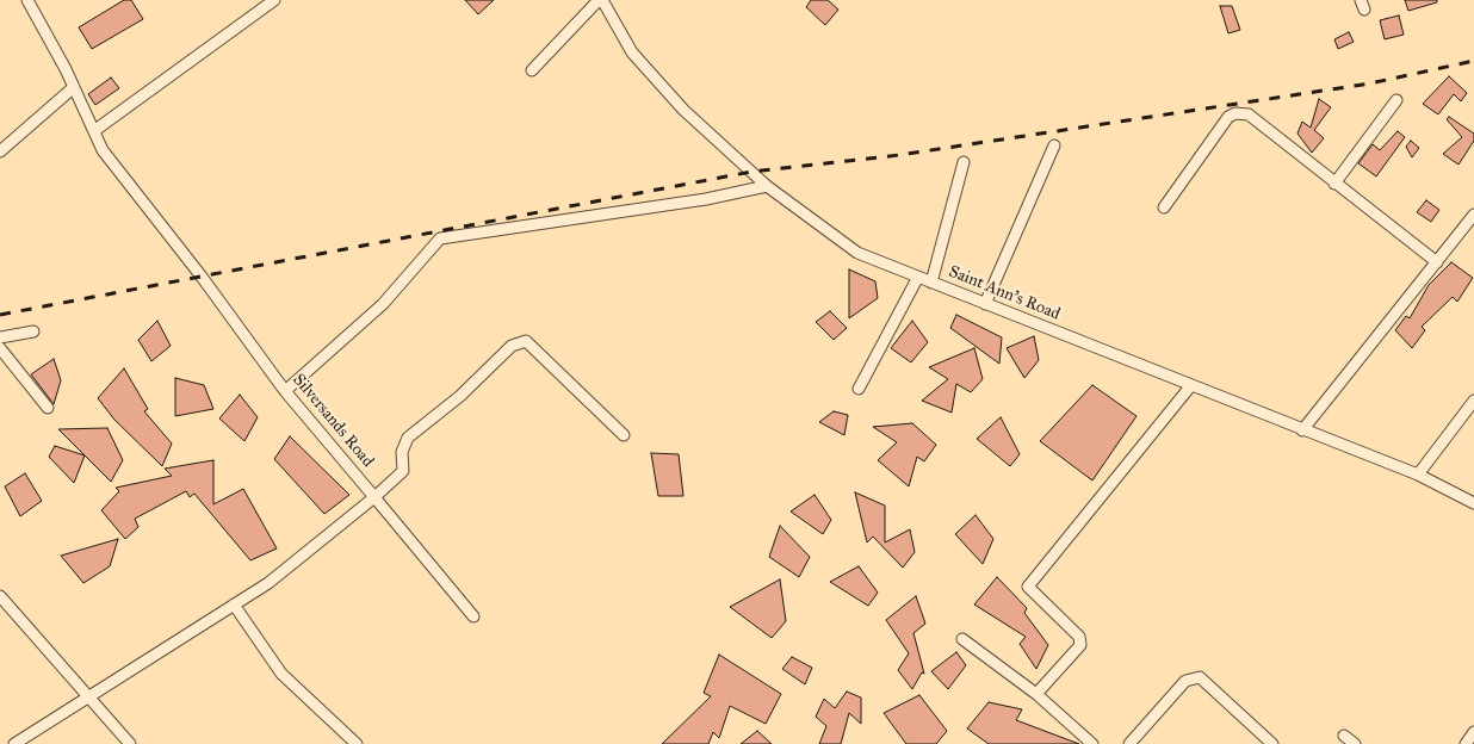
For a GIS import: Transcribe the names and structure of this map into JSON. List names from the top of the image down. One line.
{"streets":{"street":["Saint Ann's Road","Silversands Road"]}}
